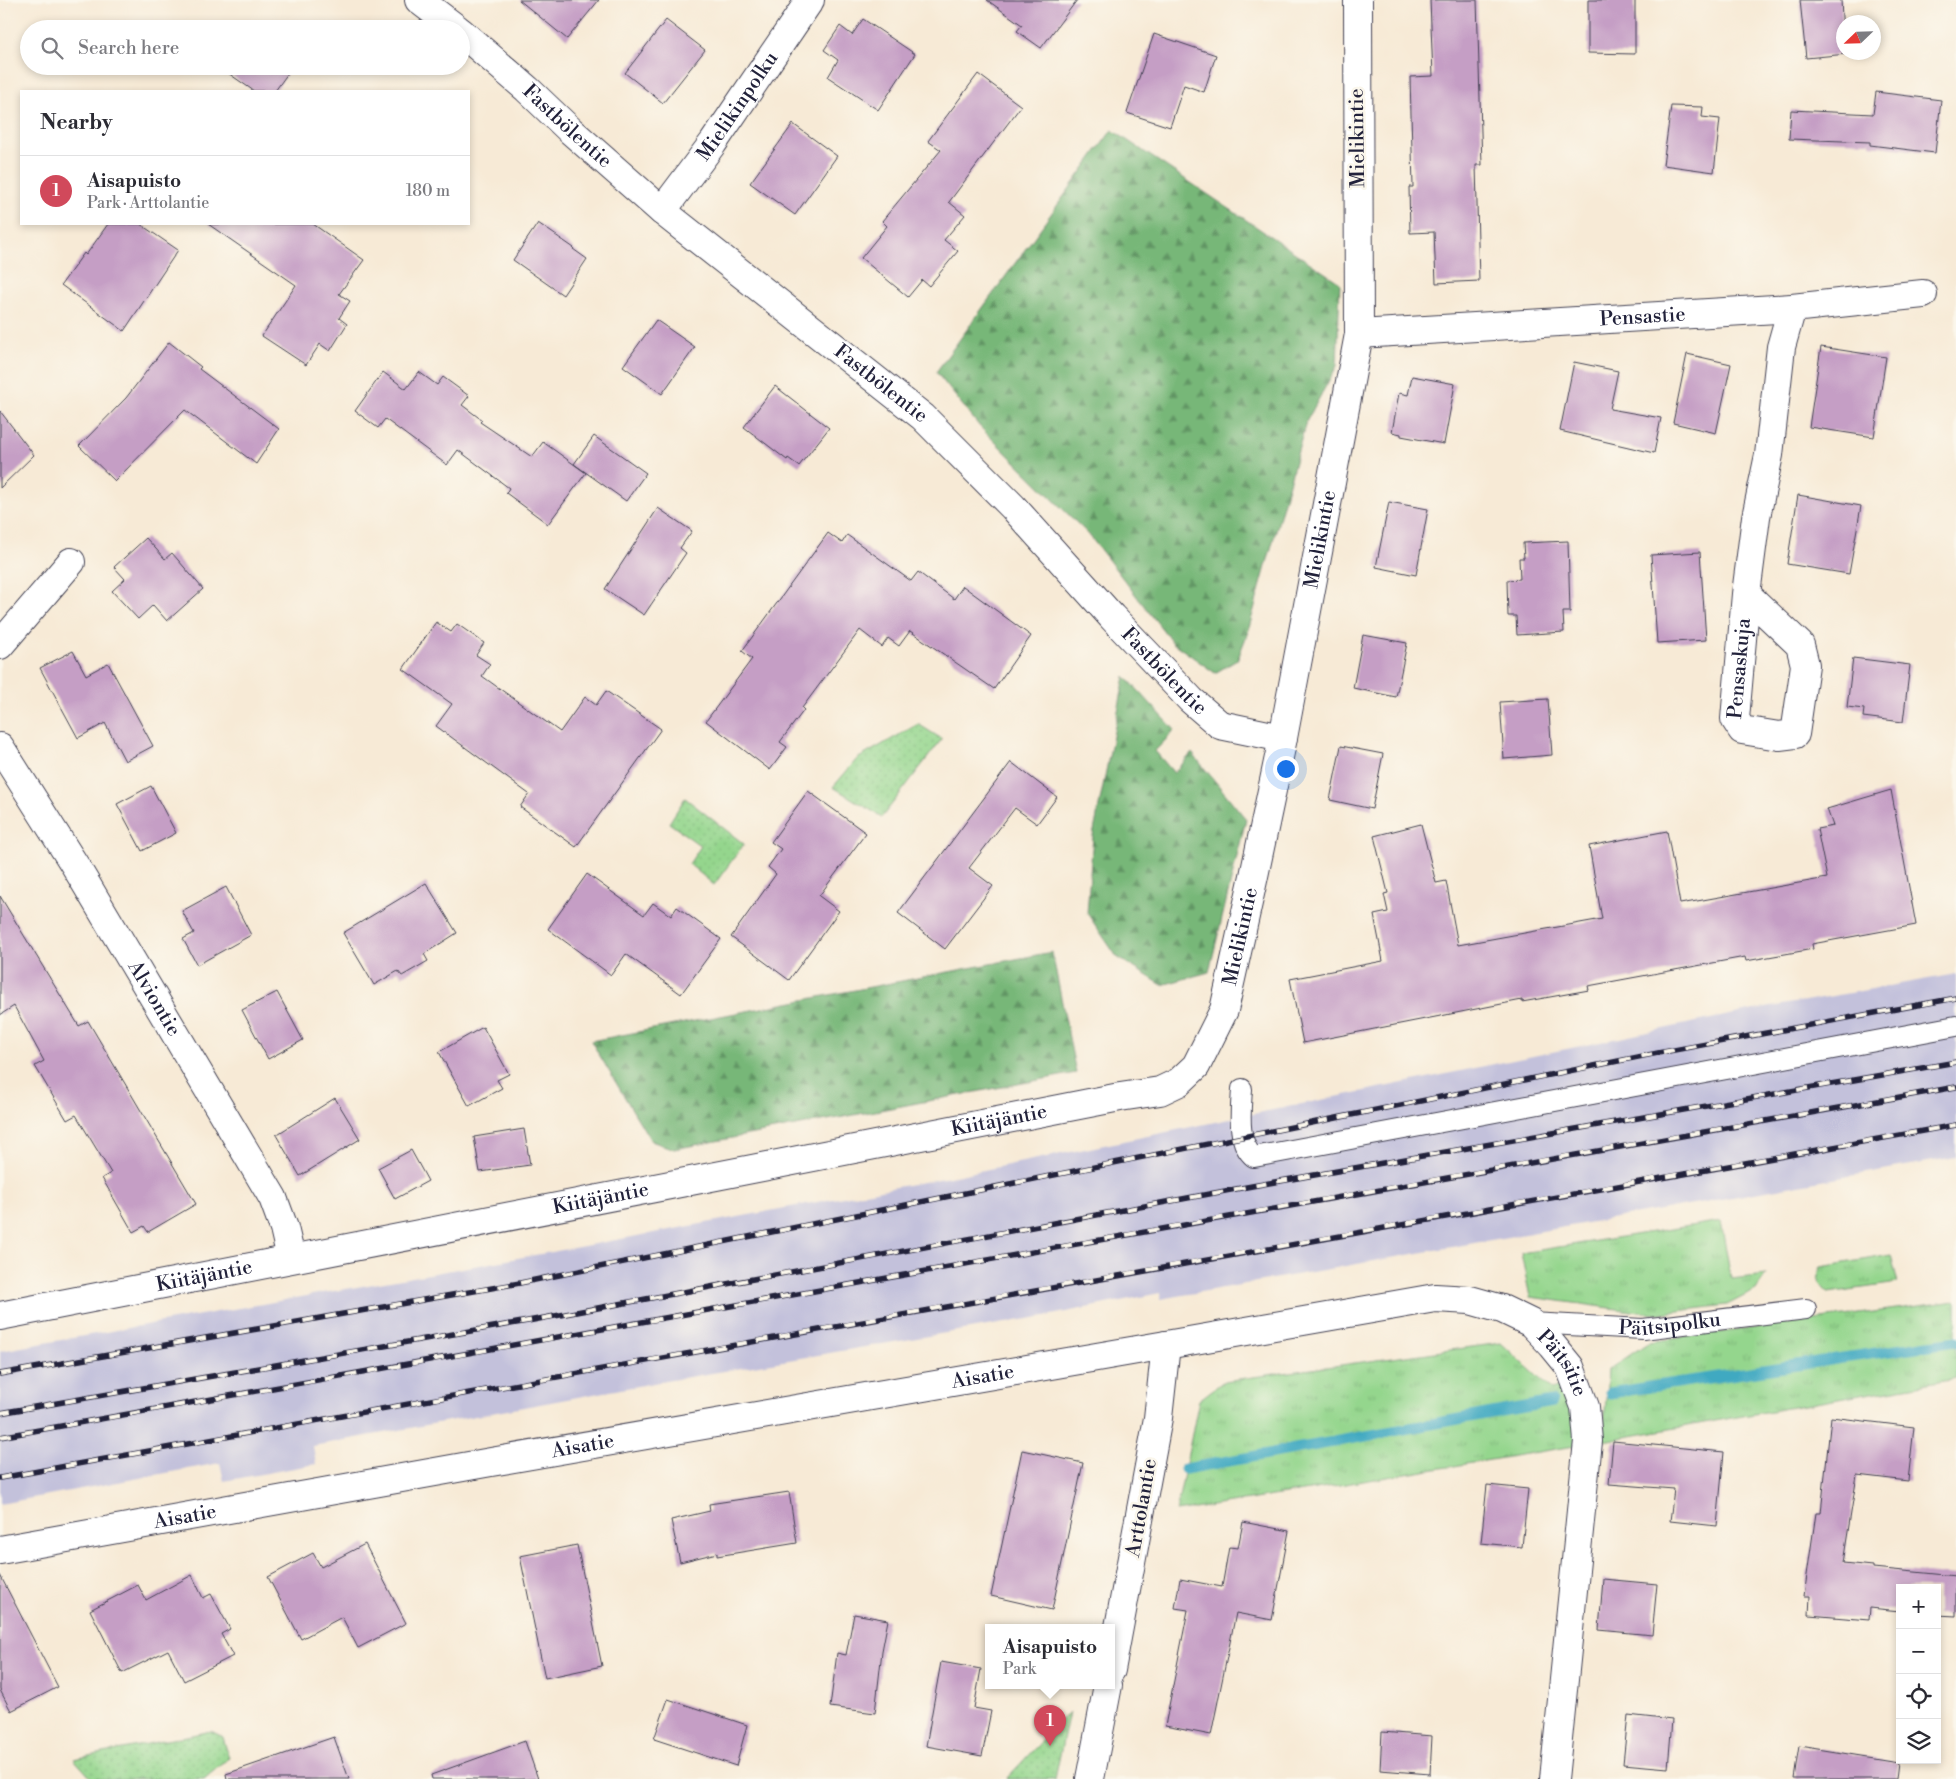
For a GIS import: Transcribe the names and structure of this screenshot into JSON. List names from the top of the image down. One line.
{"streets":{"street":["Mielikinpolku","Fastbölentie","Mielikintie","Pensastie","Pensaskuja","Alviontie","Kiitäjäntie","Päitsitie","Aisatie","Arttolantie"],"lane":["Päitsipolku"]},"crossings":[["Mielikinpolku","Fastbölentie"],["Fastbölentie","Mielikintie"],["Mielikintie","Pensastie"],["Mielikintie","Kiitäjäntie"],["Pensastie","Pensaskuja"],["Alviontie","Kiitäjäntie"],["Päitsipolku","Päitsitie"],["Päitsitie","Aisatie"],["Päitsitie","Arttolantie"],["Aisatie","Arttolantie"]],"north":"bottom left","page":{"search":"Search here","heading":"Nearby","list":[{"mark":"1","name":"Aisapuisto","note":"Park · Arttolantie","value":"180 m"}],"map_buttons":["+","−"],"popup":["Aisapuisto","Park"],"pins":"1"}}
